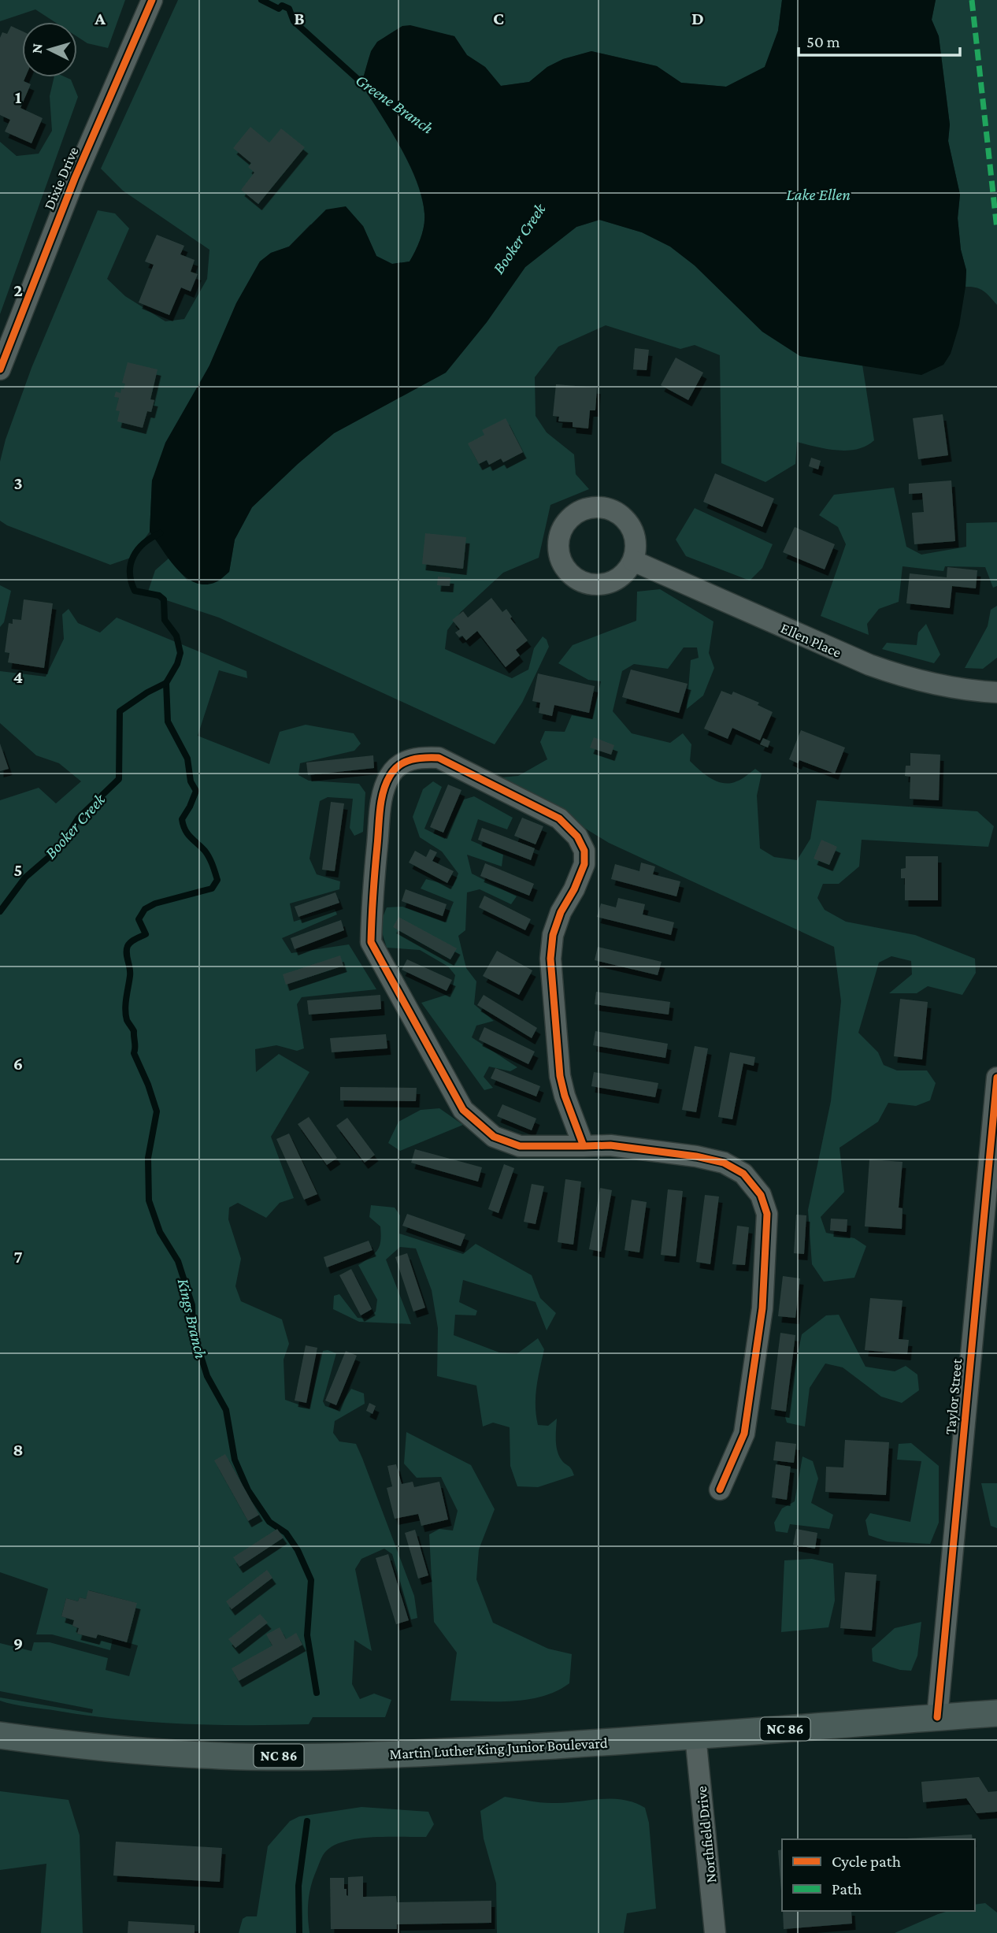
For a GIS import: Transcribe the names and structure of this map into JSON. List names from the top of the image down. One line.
{"streets":{"main road":["NC 86","Martin Luther King Junior Boulevard"],"street":["Dixie Drive","Ellen Place","Taylor Street","Northfield Drive"]},"crossings":[["Taylor Street","Martin Luther King Junior Boulevard"],["Martin Luther King Junior Boulevard","Northfield Drive"]],"water":["Greene Branch","Lake Ellen","Booker Creek","Kings Branch"],"legend":["Cycle path","Path"],"scale_bar":"50 m","north":"left","grid":{"columns":["A","B","C","D"],"rows":["1","2","3","4","5","6","7","8","9"]}}
